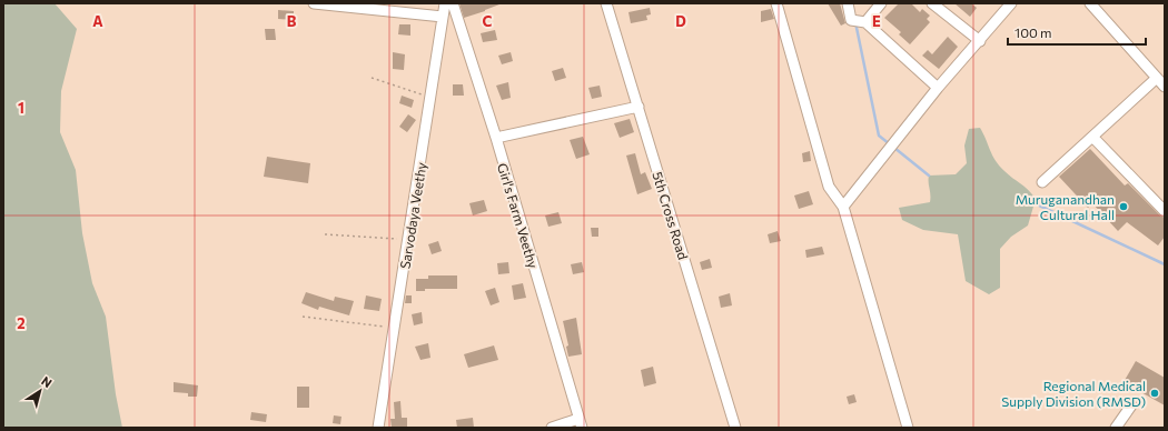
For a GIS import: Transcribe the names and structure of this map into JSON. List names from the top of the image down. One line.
{"streets":{"street":["Sarvodaya Veethy","Girl's Farm Veethy","5th Cross Road"]},"places":["Muruganandhan Cultural Hall","Regional Medical Supply Division (RMSD)"],"scale_bar":"100 m","north":"top right","grid":{"columns":["A","B","C","D","E"],"rows":["1","2"]}}
